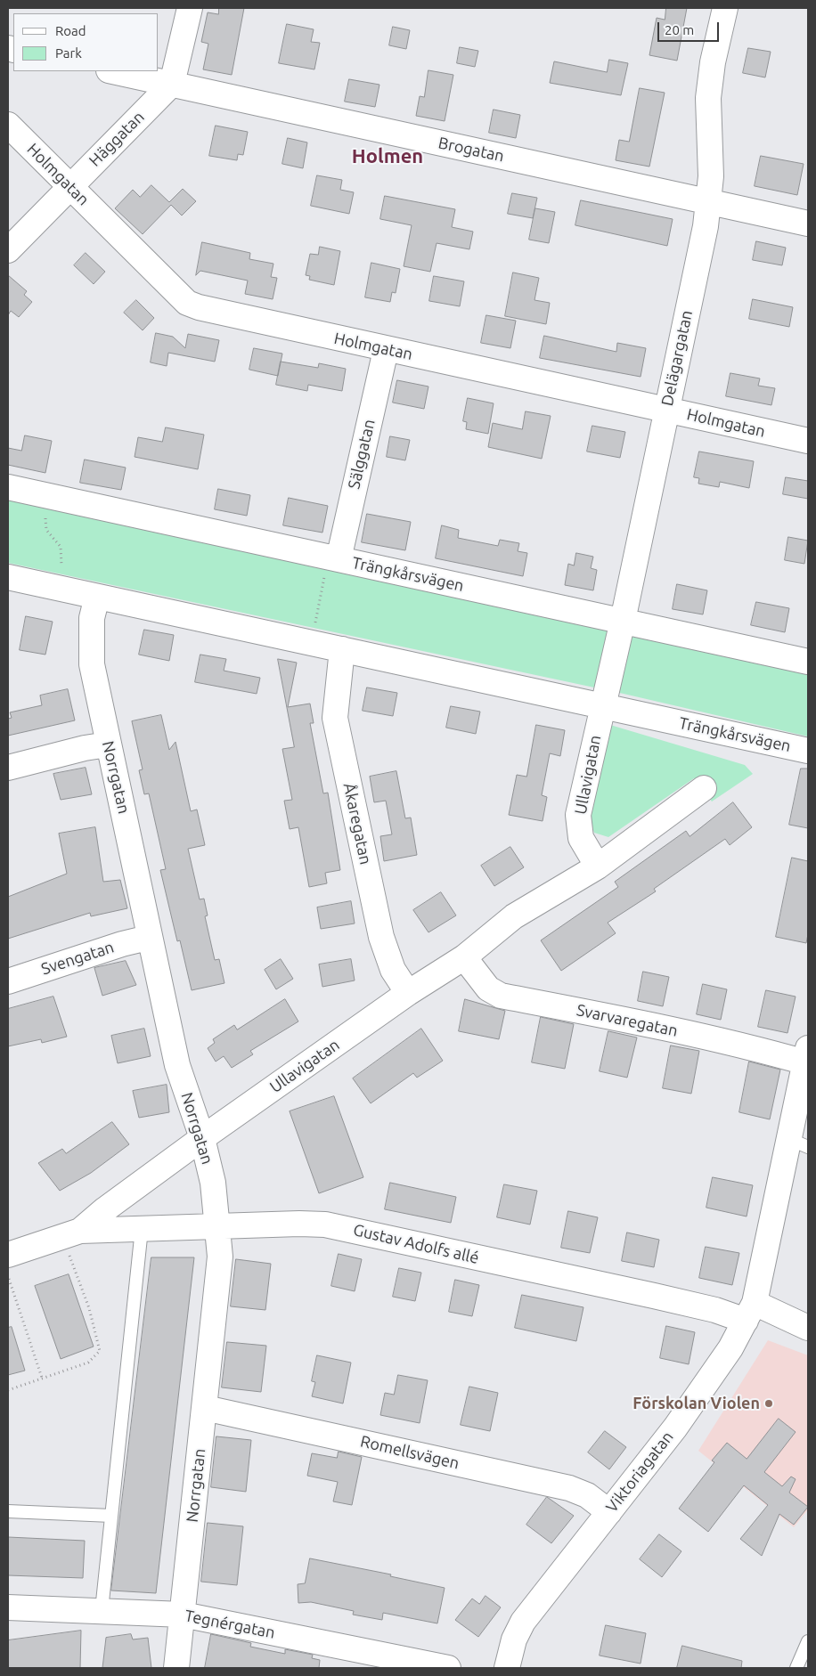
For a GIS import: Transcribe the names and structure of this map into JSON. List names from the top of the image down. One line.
{"streets":{"street":["Häggatan","Brogatan","Holmgatan","Delägargatan","Sälggatan","Trängkårsvägen","Ullavigatan","Norrgatan","Åkaregatan","Svengatan","Svarvaregatan","Gustav Adolfs allé","Romellsvägen","Viktoriagatan","Tegnérgatan"]},"crossings":[["Häggatan","Brogatan"],["Häggatan","Holmgatan"],["Brogatan","Delägargatan"],["Holmgatan","Delägargatan"],["Holmgatan","Sälggatan"],["Delägargatan","Trängkårsvägen"],["Delägargatan","Ullavigatan"],["Sälggatan","Trängkårsvägen"],["Trängkårsvägen","Ullavigatan"],["Trängkårsvägen","Norrgatan"],["Trängkårsvägen","Åkaregatan"],["Ullavigatan","Norrgatan"],["Ullavigatan","Åkaregatan"],["Ullavigatan","Svarvaregatan"],["Ullavigatan","Gustav Adolfs allé"],["Norrgatan","Svengatan"],["Norrgatan","Gustav Adolfs allé"],["Norrgatan","Romellsvägen"],["Norrgatan","Tegnérgatan"],["Svarvaregatan","Viktoriagatan"],["Gustav Adolfs allé","Viktoriagatan"],["Romellsvägen","Viktoriagatan"]],"districts":["Holmen"],"places":["Förskolan Violen"],"legend":["Road","Park"],"scale_bar":"20 m"}
